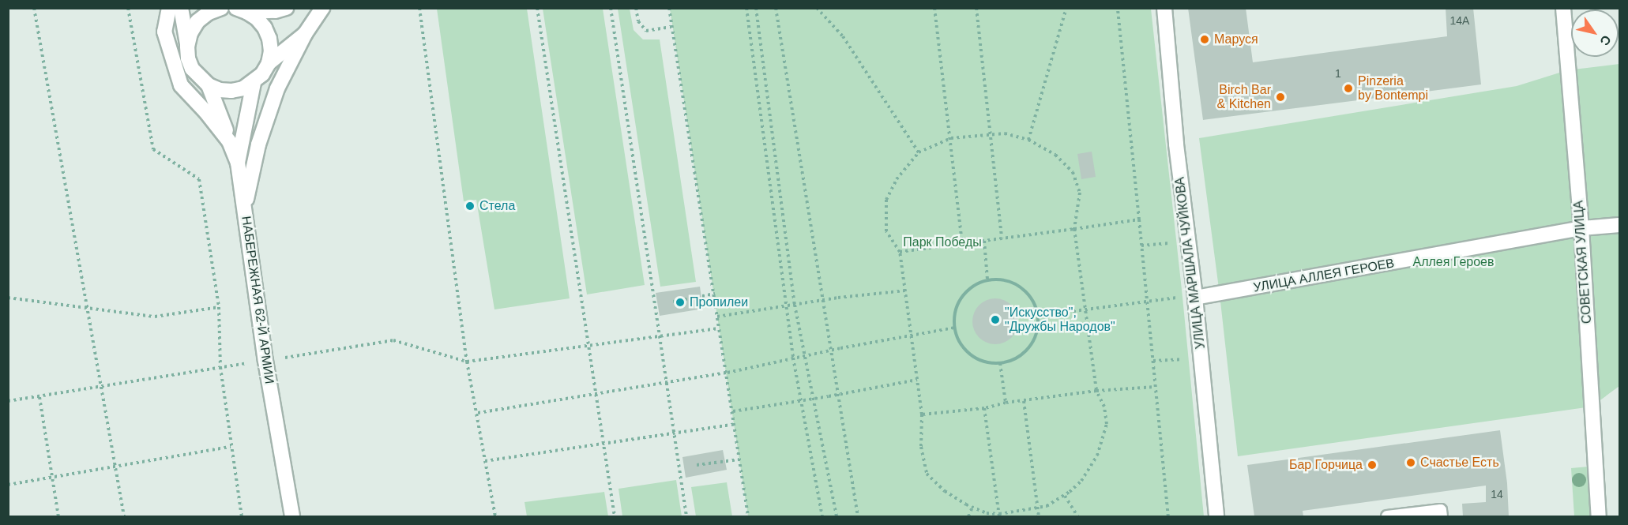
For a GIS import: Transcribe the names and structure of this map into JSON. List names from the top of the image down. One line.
{"streets":{"street":["СОВЕТСКАЯ УЛИЦА","УЛИЦА МАРШАЛА ЧУЙКОВА","УЛИЦА АЛЛЕЯ ГЕРОЕВ","НАБЕРЕЖНАЯ 62-Й АРМИИ"]},"crossings":[["СОВЕТСКАЯ УЛИЦА","УЛИЦА АЛЛЕЯ ГЕРОЕВ"],["УЛИЦА МАРШАЛА ЧУЙКОВА","УЛИЦА АЛЛЕЯ ГЕРОЕВ"]],"parks":["Парк Победы","Аллея Героев"],"places":["Маруся","Pinzeria by Bontempi","Birch Bar & Kitchen","Стела","Пропилеи","\"Искусство\", \"Дружбы Народов\"","Счастье Есть","Бар Горчица"],"house_numbers":["14А","1","14"],"north":"bottom right"}
